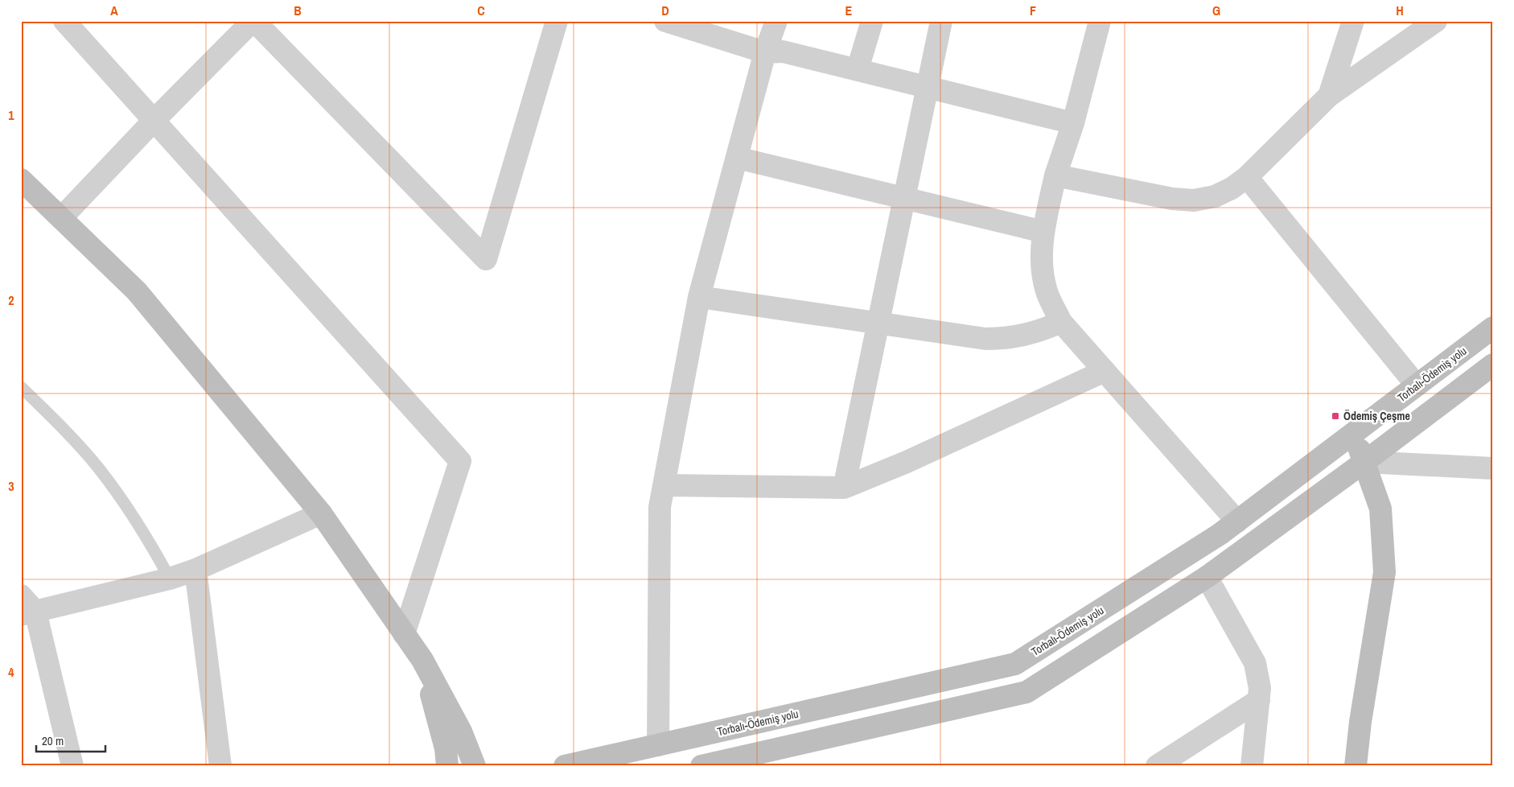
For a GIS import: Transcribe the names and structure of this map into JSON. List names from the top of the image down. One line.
{"streets":{"main road":["Torbalı-Ödemiş yolu"]},"places":{"transit":["Ödemiş Çeşme"]},"scale_bar":"20 m","grid":{"columns":["A","B","C","D","E","F","G","H"],"rows":["1","2","3","4"]}}
